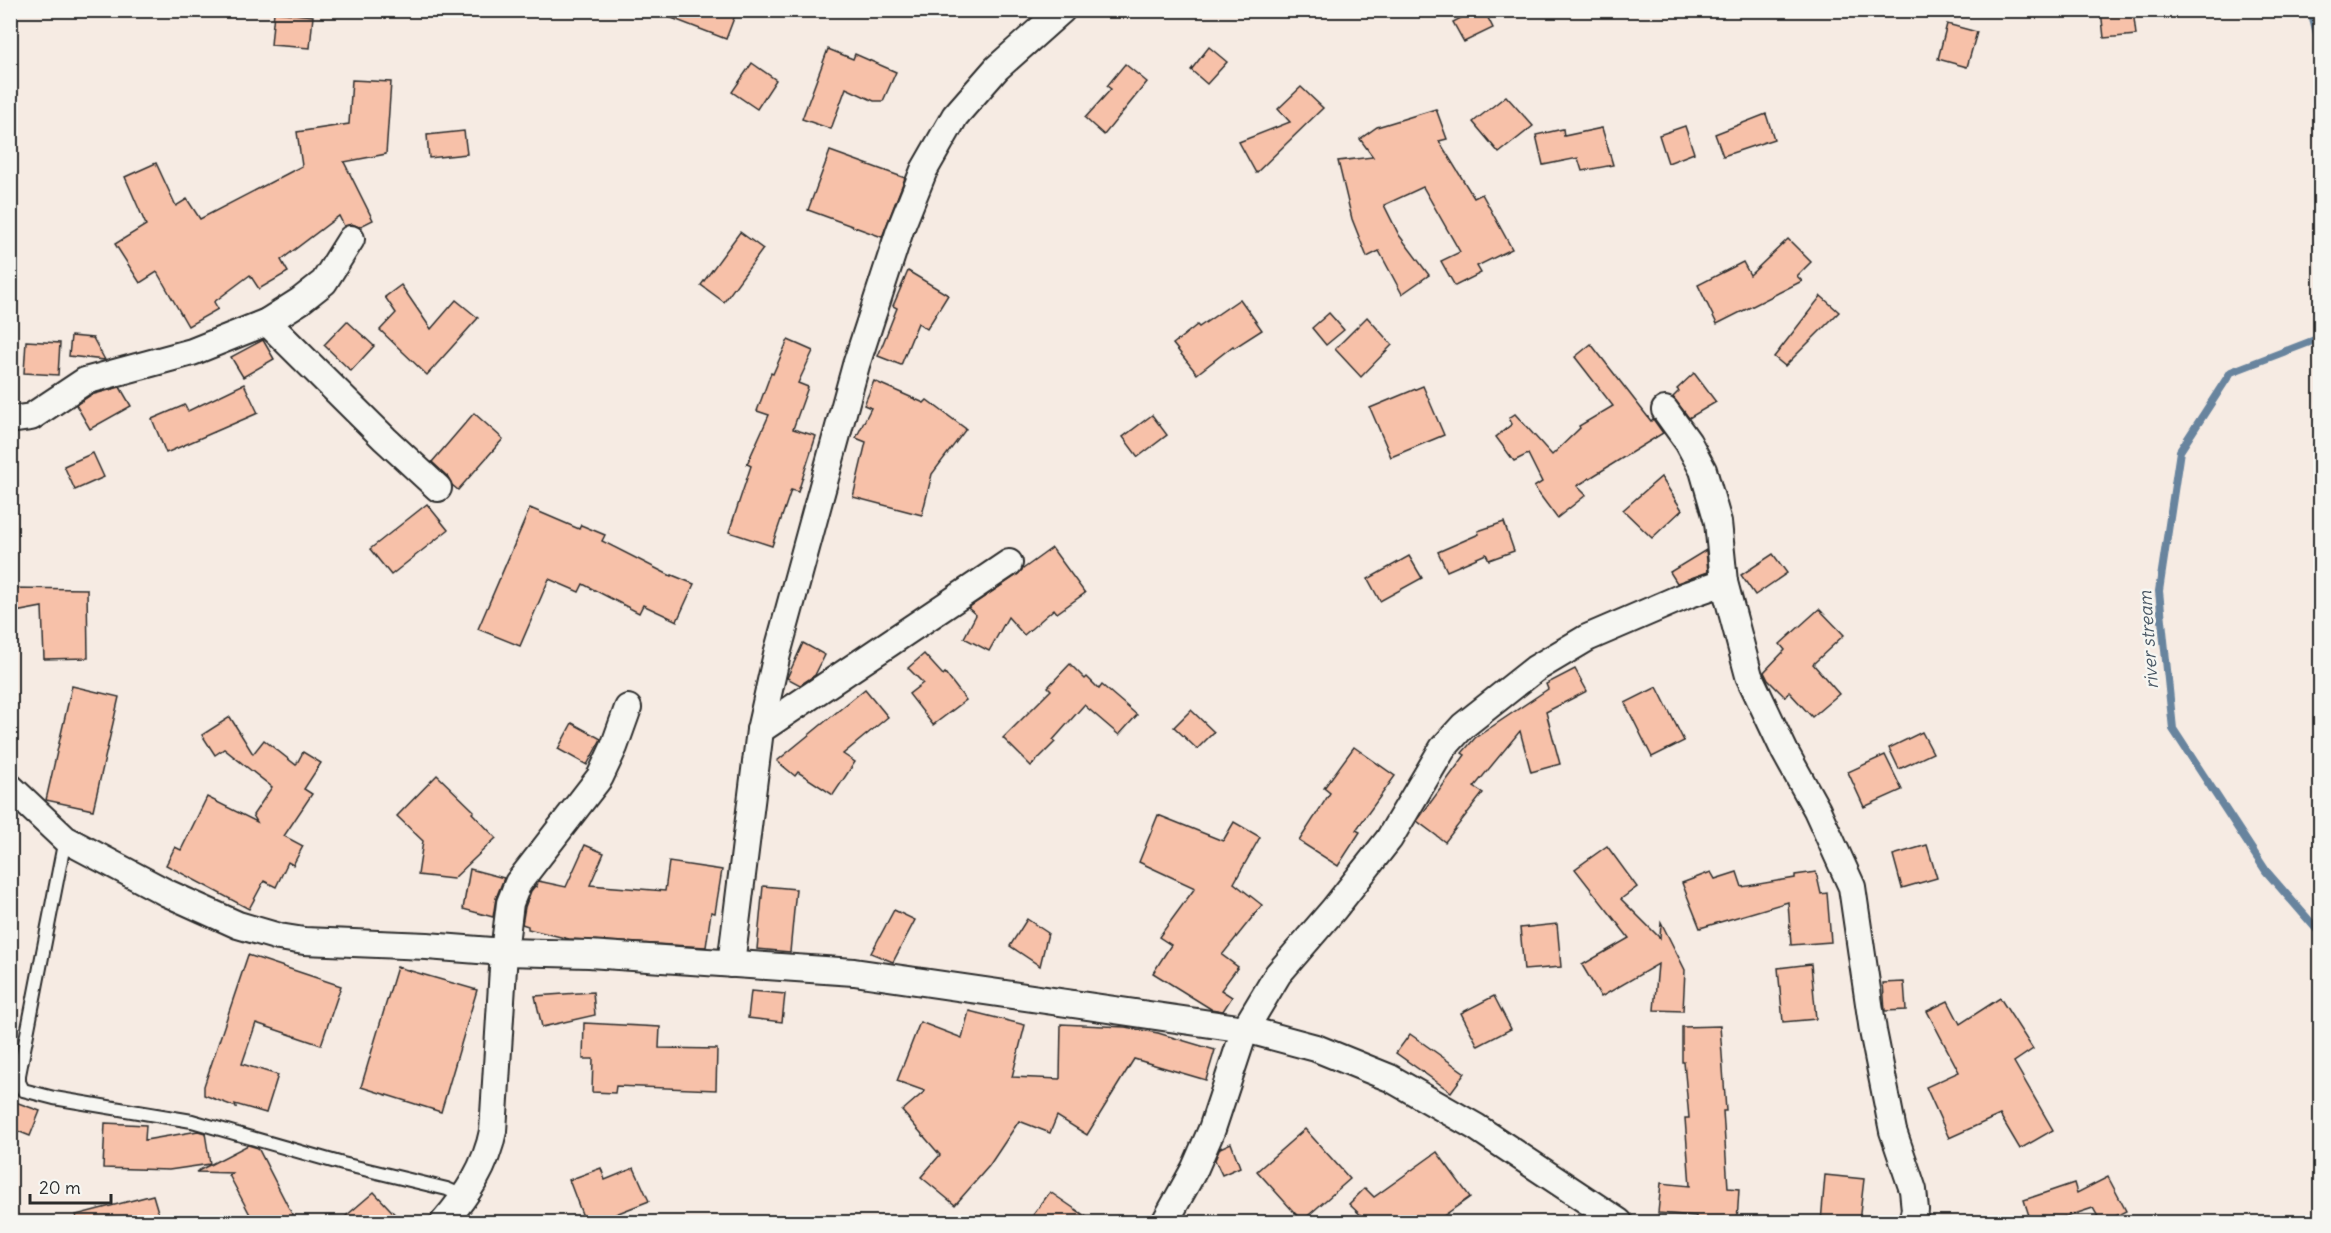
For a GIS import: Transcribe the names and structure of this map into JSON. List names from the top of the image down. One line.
{"water":["river stream"],"scale_bar":"20 m"}
